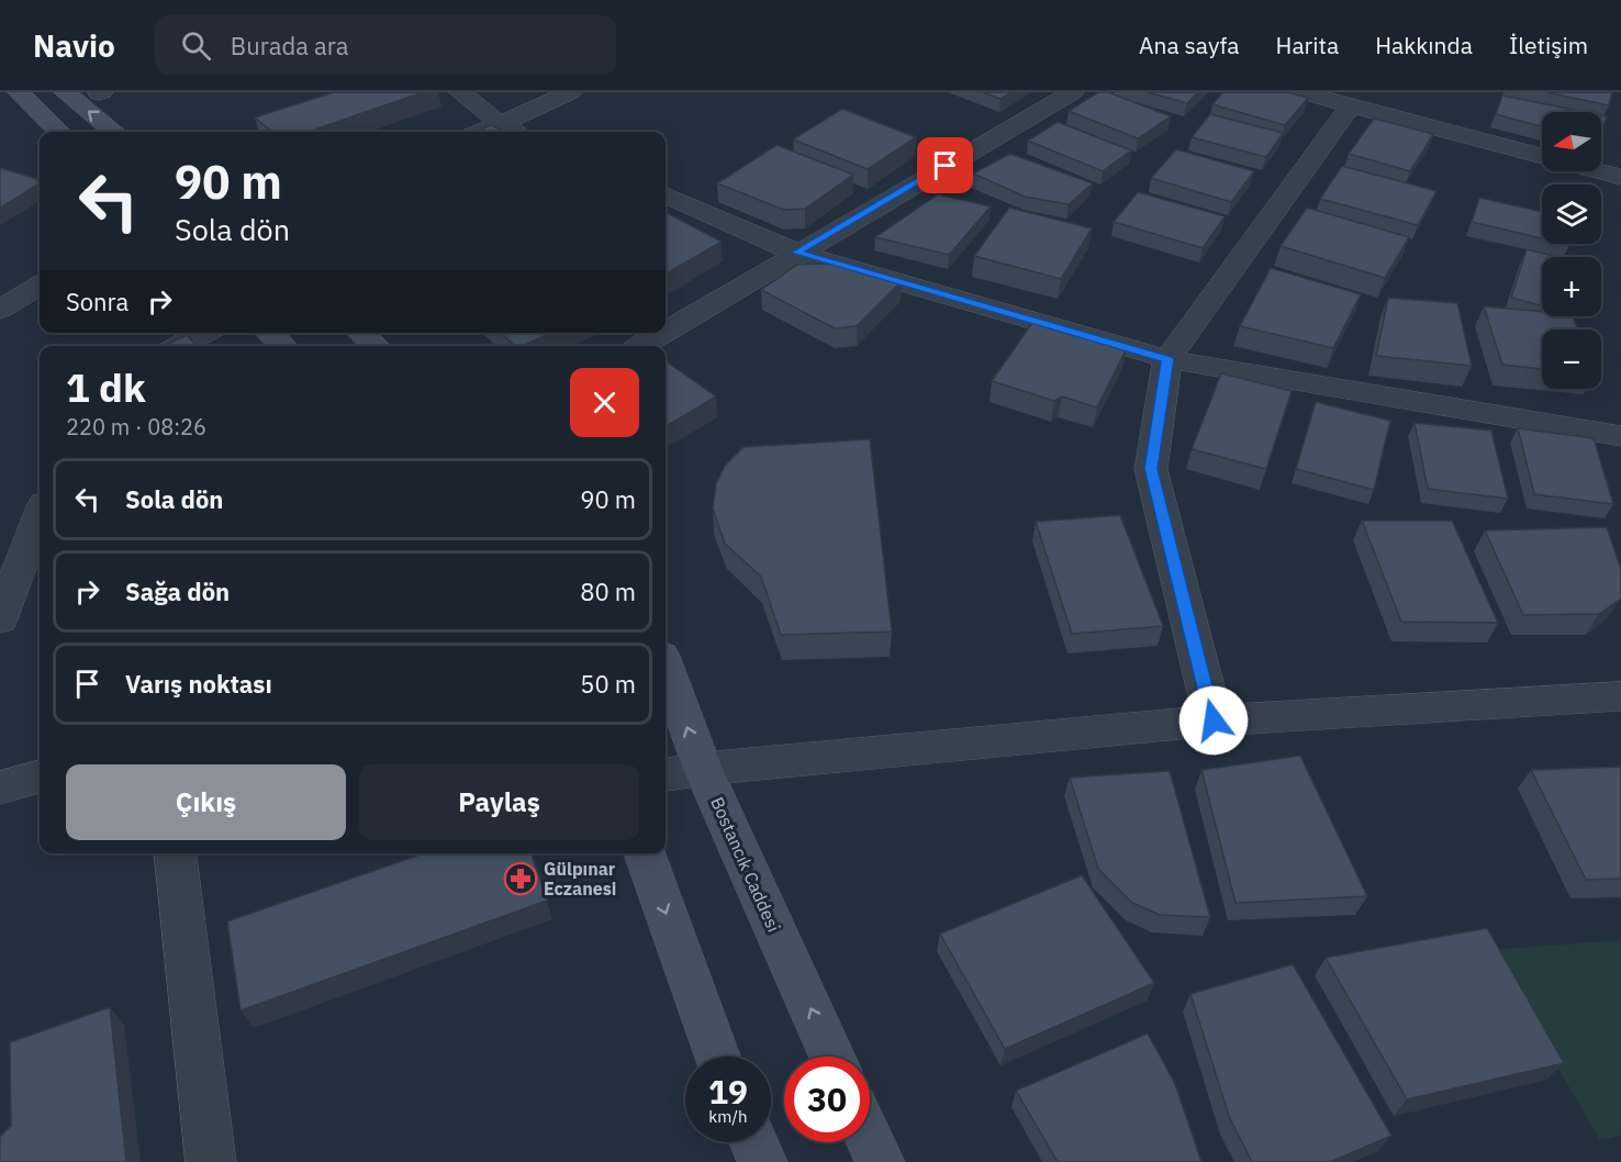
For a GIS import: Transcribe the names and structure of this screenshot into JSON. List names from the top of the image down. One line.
{"streets":{"main road":["Bostancık Caddesi"]},"places":{"pharmacy":["Gülpınar Eczanesi"]},"north":"left","page":{"header":"Navio","search":"Burada ara","nav":["Ana sayfa","Harita","Hakkında","İletişim"],"map_buttons":["+","−"],"turn":["90 m","Sola dön"],"then":"Sonra","heading":["1 dk","220 m · 08:26"],"list":[{"name":"Sola dön","value":"90 m"},{"name":"Sağa dön","value":"80 m"},{"name":"Varış noktası","value":"50 m"}],"buttons":["Çıkış","Paylaş"],"speed":"19 km/h","limit":"30"}}
